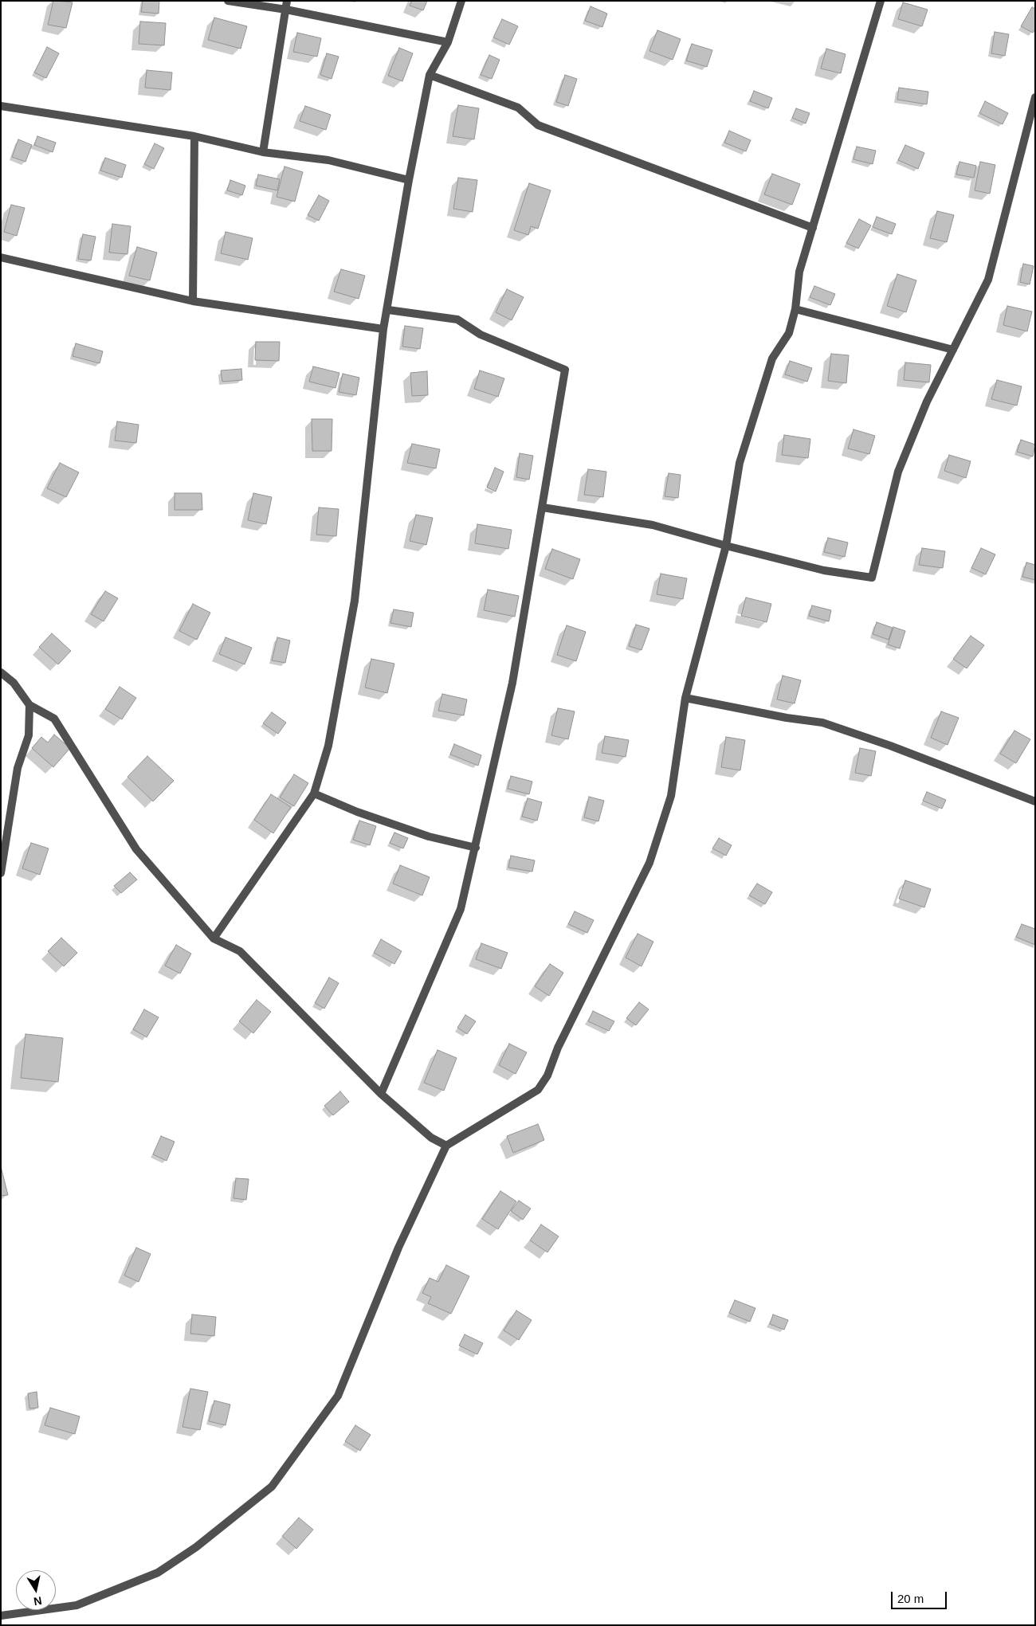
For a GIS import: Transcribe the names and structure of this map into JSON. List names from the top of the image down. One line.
{"scale_bar":"20 m","north":"bottom"}
